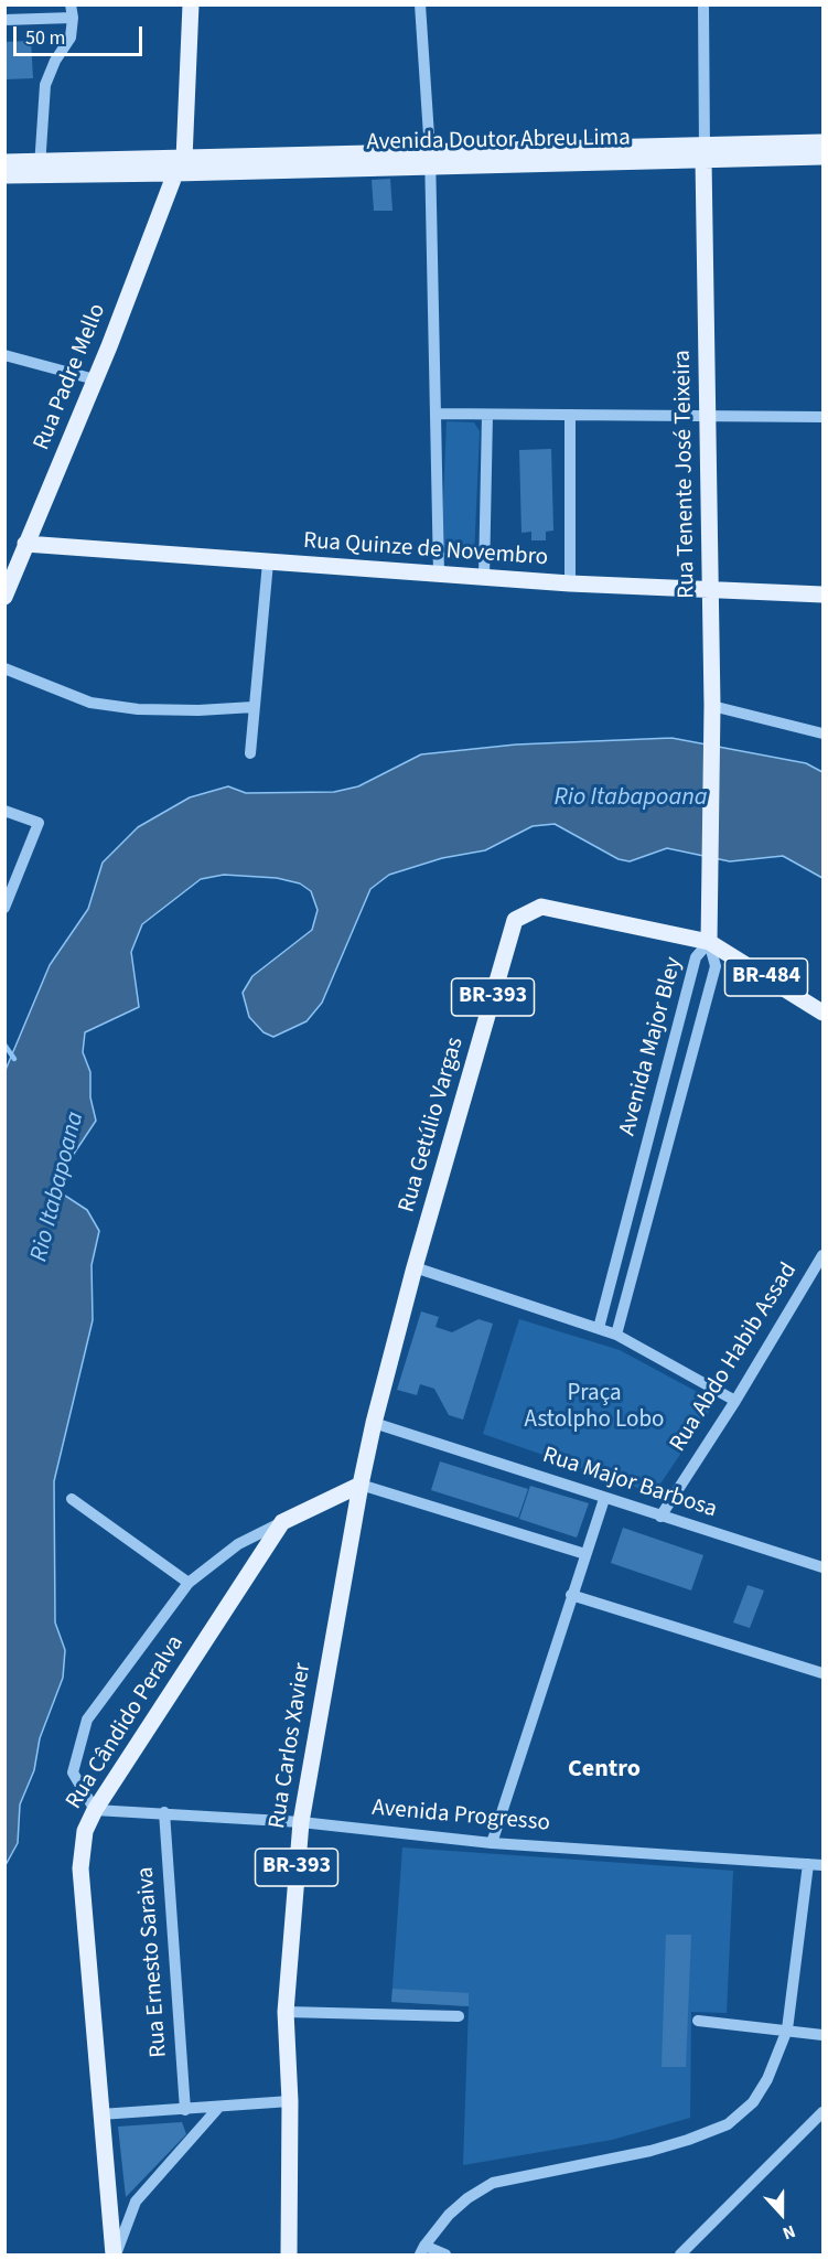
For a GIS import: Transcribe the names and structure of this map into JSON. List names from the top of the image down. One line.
{"streets":{"main road":["Avenida Doutor Abreu Lima","Rua Padre Mello","Rua Tenente José Teixeira","Rua Quinze de Novembro","BR-484","BR-393","Rua Getúlio Vargas","Rua Cândido Peralva","Rua Carlos Xavier"],"street":["Avenida Major Bley","Rua Abdo Habib Assad","Rua Major Barbosa","Avenida Progresso","Rua Ernesto Saraiva"]},"crossings":[["Avenida Doutor Abreu Lima","Rua Padre Mello"],["Avenida Doutor Abreu Lima","Rua Tenente José Teixeira"],["Rua Padre Mello","Rua Quinze de Novembro"],["Rua Tenente José Teixeira","Rua Quinze de Novembro"],["Rua Tenente José Teixeira","BR-484"],["Rua Tenente José Teixeira","Avenida Major Bley"],["Rua Tenente José Teixeira","Rua Getúlio Vargas"],["BR-484","Avenida Major Bley"],["BR-484","Rua Getúlio Vargas"],["BR-393","Rua Getúlio Vargas"],["BR-393","Rua Major Barbosa"],["BR-393","Rua Carlos Xavier"],["Avenida Major Bley","Rua Getúlio Vargas"],["Rua Getúlio Vargas","Rua Major Barbosa"],["Rua Abdo Habib Assad","Rua Major Barbosa"],["Rua Cândido Peralva","Avenida Progresso"],["Rua Carlos Xavier","Avenida Progresso"],["Avenida Progresso","Rua Ernesto Saraiva"]],"districts":["Centro"],"water":["Rio Itabapoana"],"parks":["Praça Astolpho Lobo"],"scale_bar":"50 m","north":"bottom"}
